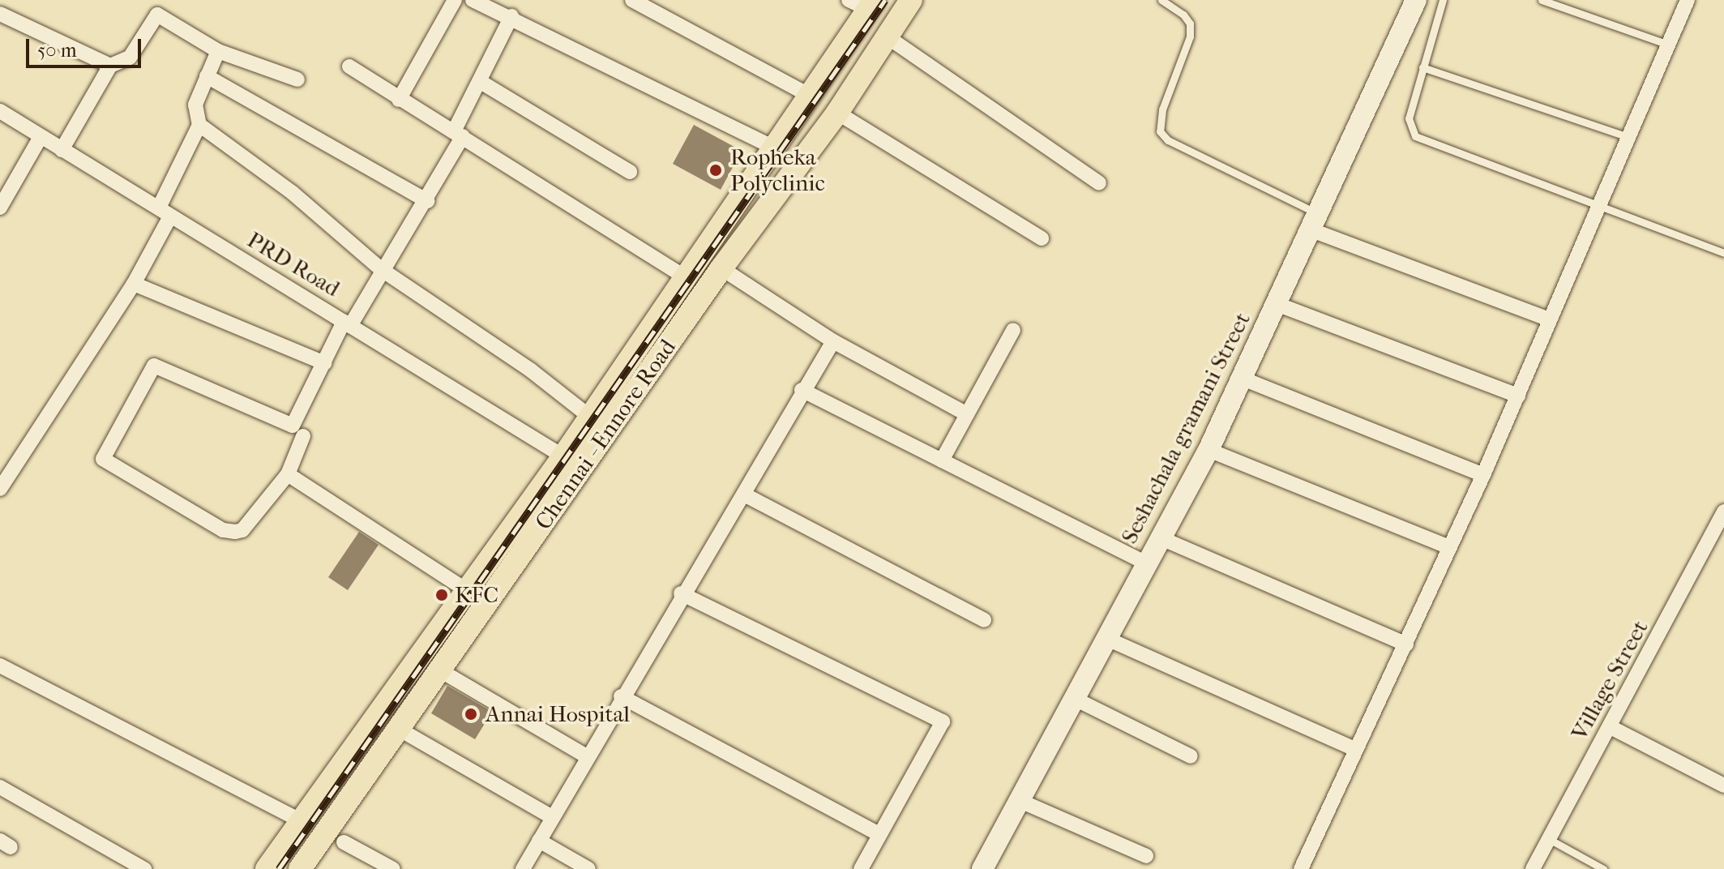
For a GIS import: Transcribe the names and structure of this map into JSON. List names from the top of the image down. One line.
{"streets":{"main road":["Chennai - Ennore Road"],"street":["PRD Road","Seshachala gramani Street","Village Street"]},"crossings":[["PRD Road","Chennai - Ennore Road"]],"places":["Ropheka Polyclinic","KFC","Annai Hospital"],"scale_bar":"50 m"}
